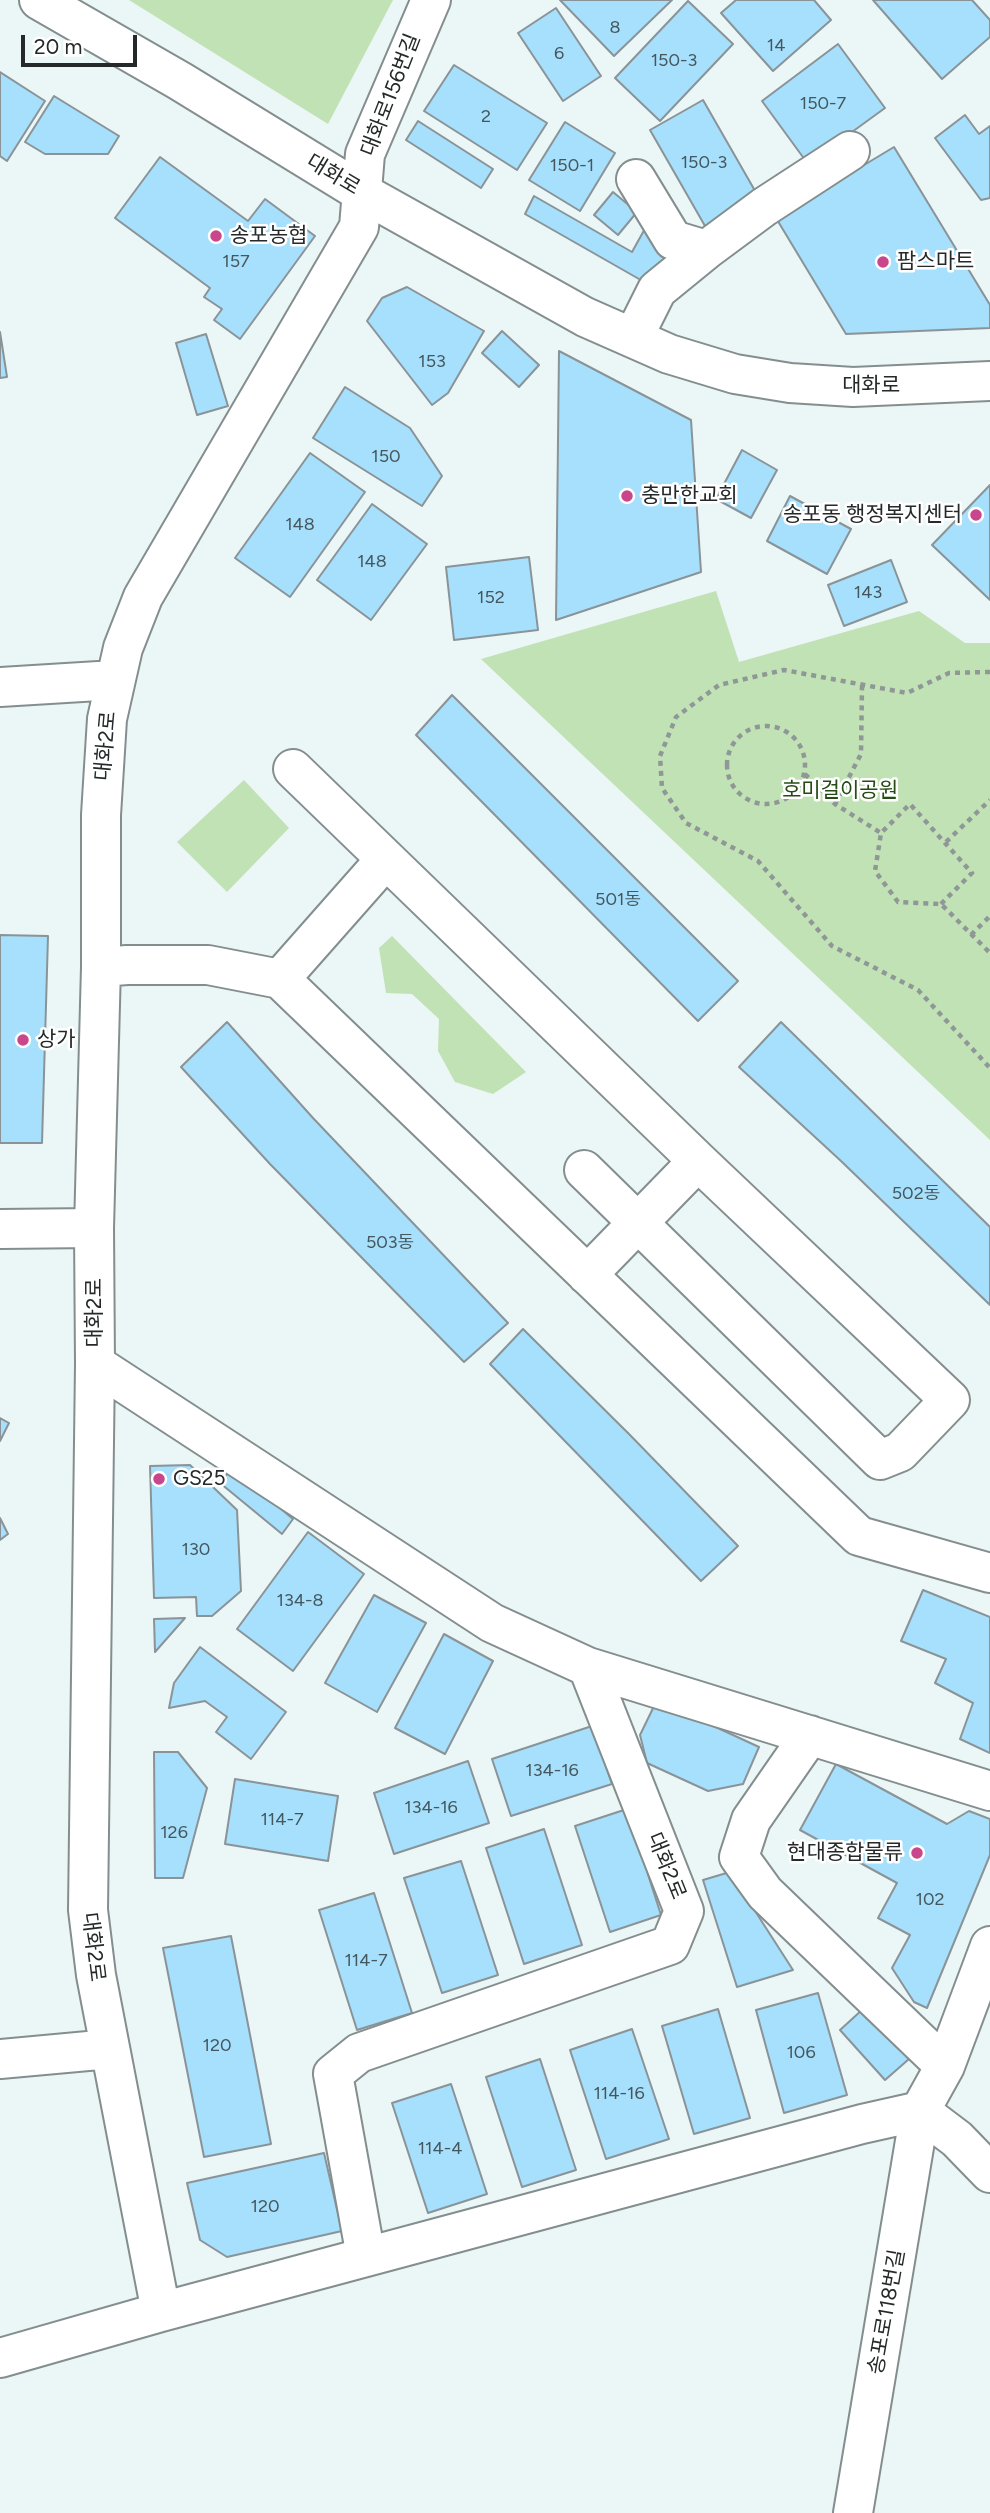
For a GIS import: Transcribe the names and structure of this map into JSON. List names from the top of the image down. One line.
{"streets":{"street":["대화로156번길","대화로","대화2로","송포로118번길"]},"crossings":[["대화로156번길","대화로"],["대화로156번길","대화2로"],["대화로","대화2로"]],"parks":["호미걸이공원"],"places":["송포농협","팜스마트","충만한교회","송포동 행정복지센터","상가","GS25","현대종합물류"],"house_numbers":["8","14","6","150-3","150-7","2","150-3","150-1","157","153","150","148","148","143","152","501동","502동","503동","130","134-8","134-16","134-16","114-7","126","102","114-7","120","106","114-16","114-4","120"],"scale_bar":"20 m"}
